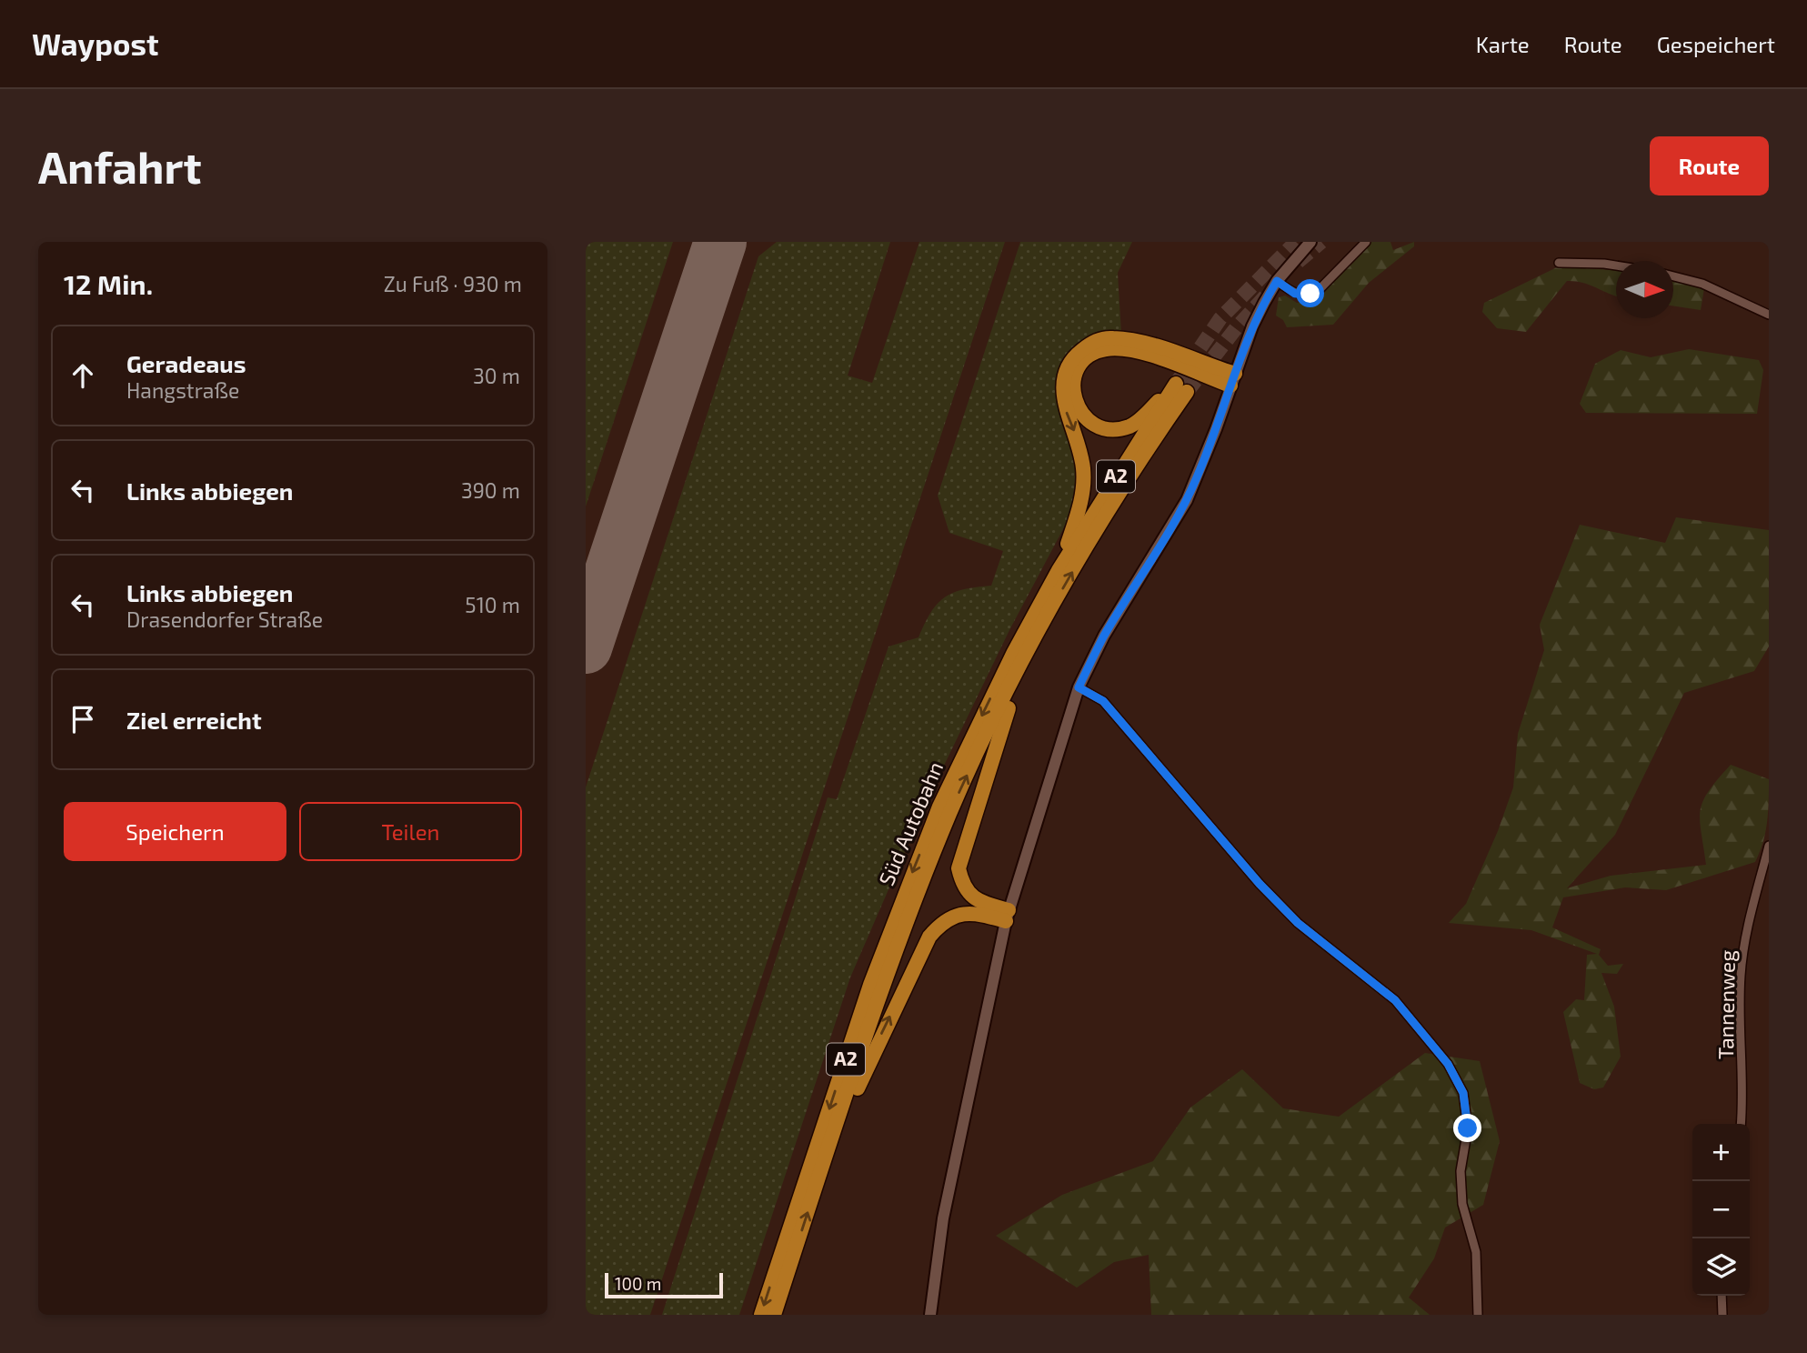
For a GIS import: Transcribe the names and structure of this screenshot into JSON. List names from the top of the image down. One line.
{"streets":{"highway":["A2","Süd Autobahn"],"street":["Tannenweg"]},"scale_bar":"100 m","north":"right","page":{"header":"Waypost","nav":["Karte","Route","Gespeichert"],"buttons":["Route",["Speichern","Teilen"]],"title":"Anfahrt","heading":["12 Min.","Zu Fuß · 930 m"],"list":[["Geradeaus","Hangstraße","30 m"],["Links abbiegen","390 m"],["Links abbiegen","Drasendorfer Straße","510 m"],"Ziel erreicht"],"map_buttons":["+","−"],"scale":"100 m"}}
